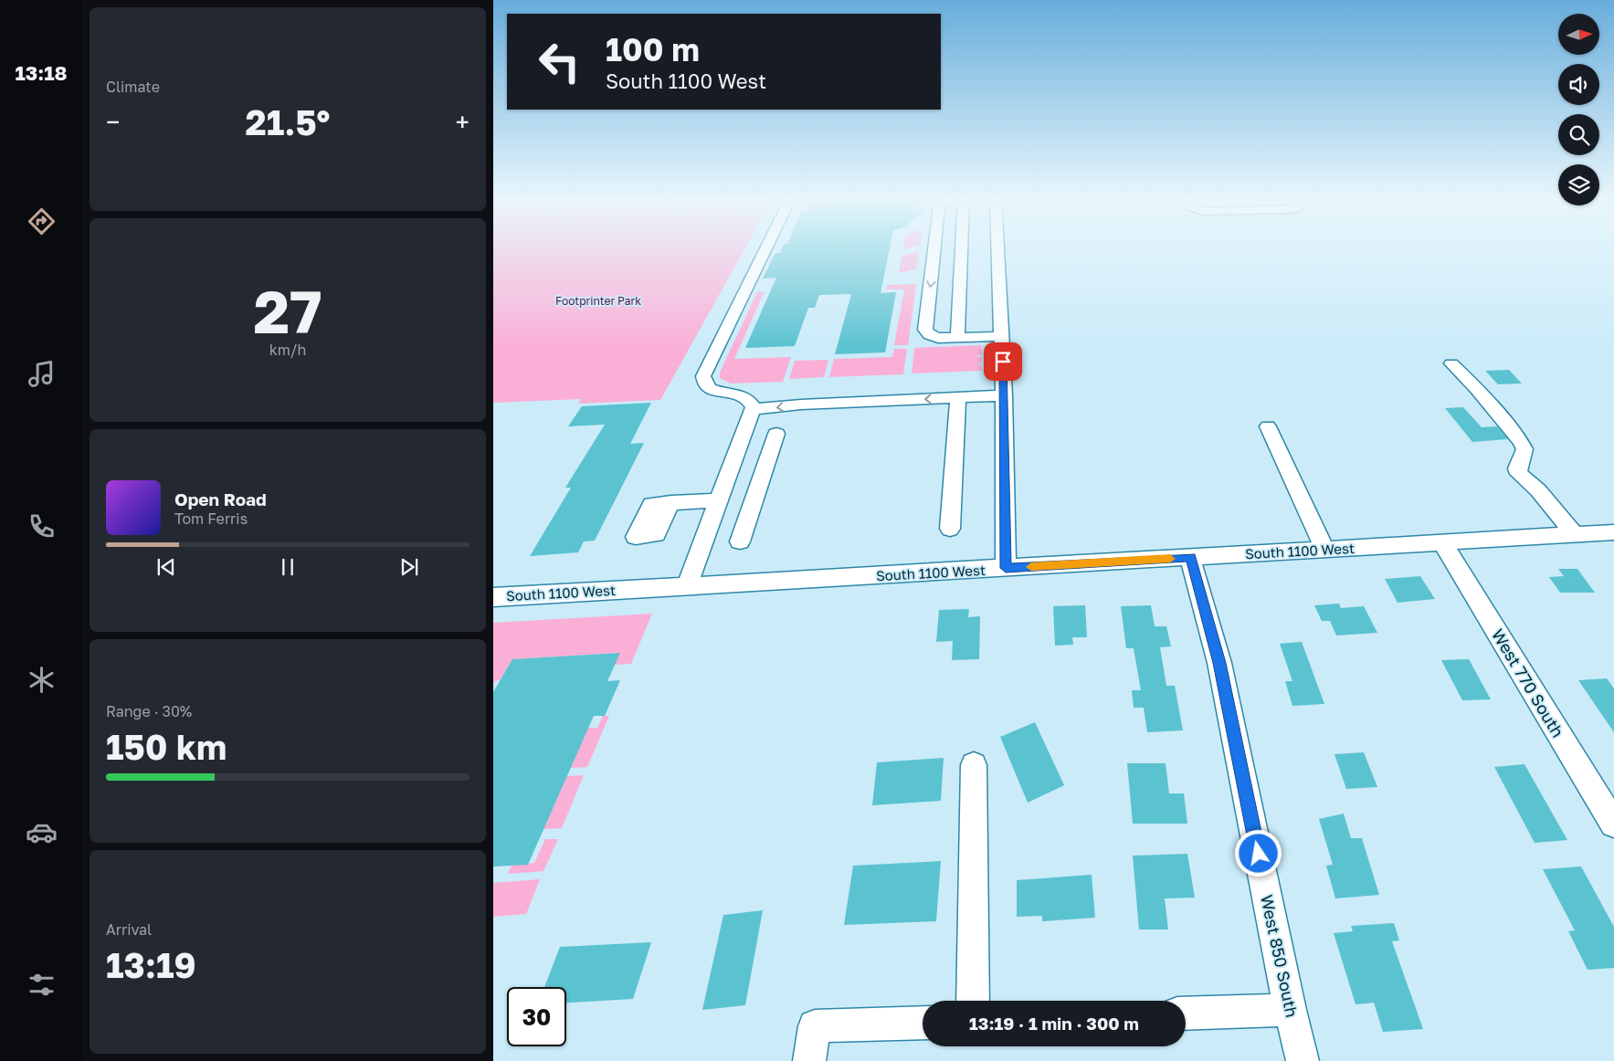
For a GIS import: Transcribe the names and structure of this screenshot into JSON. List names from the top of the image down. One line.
{"streets":{"street":["South 1100 West","West 770 South","West 850 South"]},"crossings":[["South 1100 West","West 770 South"],["South 1100 West","West 850 South"]],"parks":["Footprinter Park"],"north":"right","page":{"tabs":"13:18","tile":["Climate",["27","km/h"],["Range · 30%","150 km"],["Arrival","13:19"]],"turn":["100 m","South 1100 West"],"heat":["−","21.5°","+"],"song":["Open Road","Tom Ferris"],"limit":"30","trip":"13:19 · 1 min · 300 m"}}
